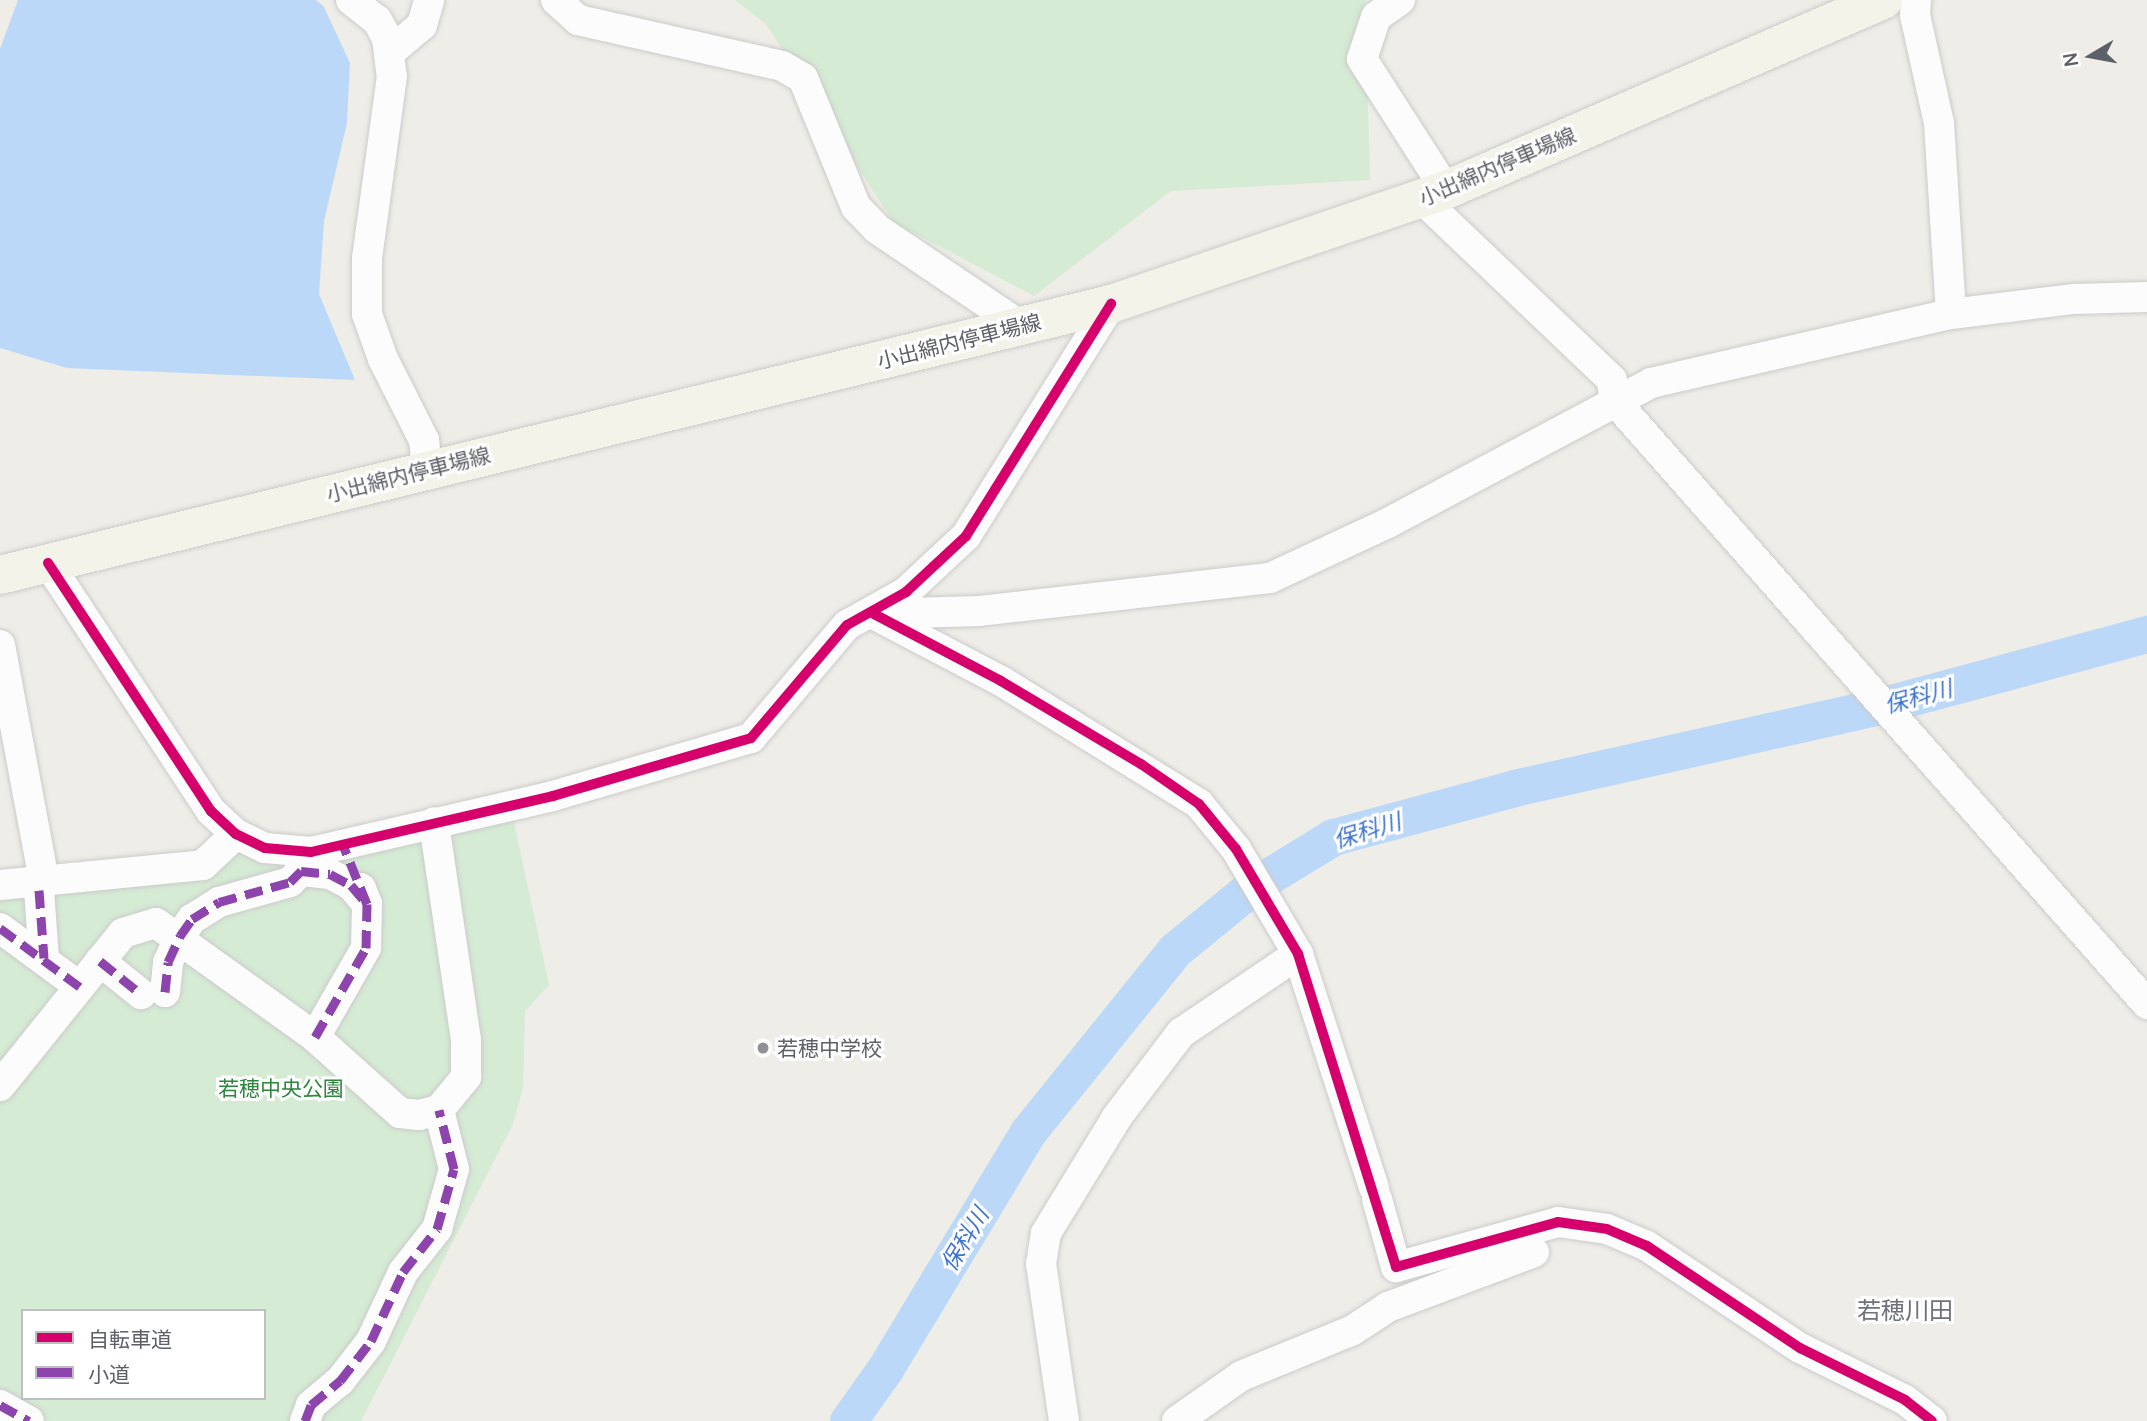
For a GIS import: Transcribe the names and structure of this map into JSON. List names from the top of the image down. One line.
{"streets":{"main road":["小出綿内停車場線"]},"districts":["若穂川田"],"water":["保科川"],"parks":["若穂中央公園"],"places":["若穂中学校"],"legend":["自転車道","小道"],"north":"left"}
